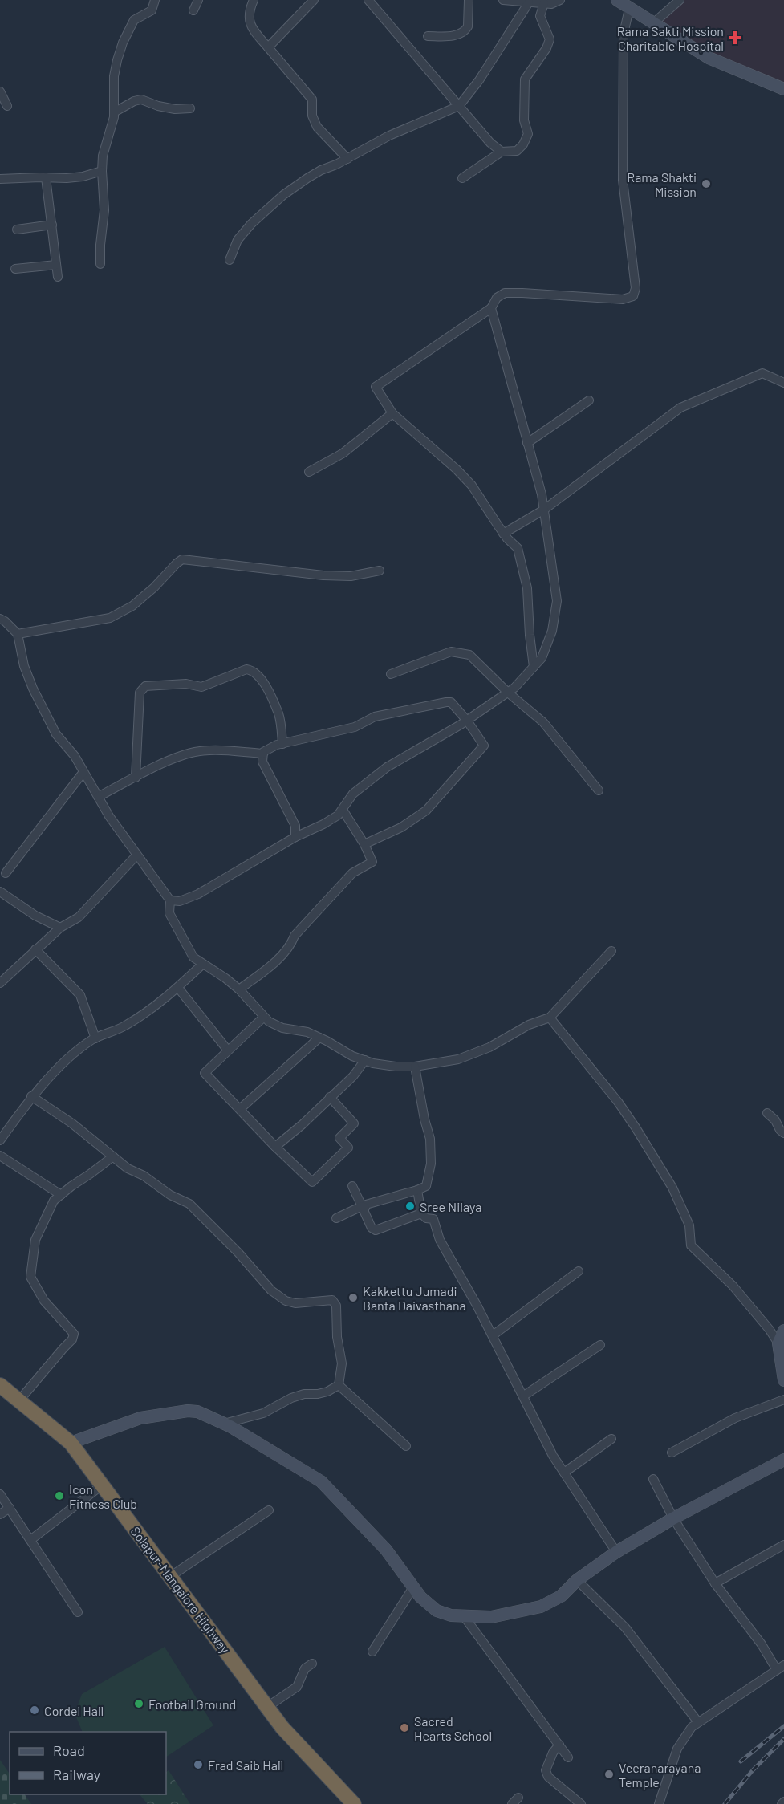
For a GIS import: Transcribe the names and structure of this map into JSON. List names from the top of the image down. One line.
{"streets":{"highway":["Solapur-Mangalore Highway"]},"places":{"health":["Rama Sakti Mission Charitable Hospital"],"other":["Rama Shakti Mission","Sree Nilaya","Kakkettu Jumadi Banta Daivasthana","Icon Fitness Club","Football Ground","Cordel Hall","Sacred Hearts School","Frad Saib Hall","Veeranarayana Temple"]},"legend":["Road","Railway"]}
